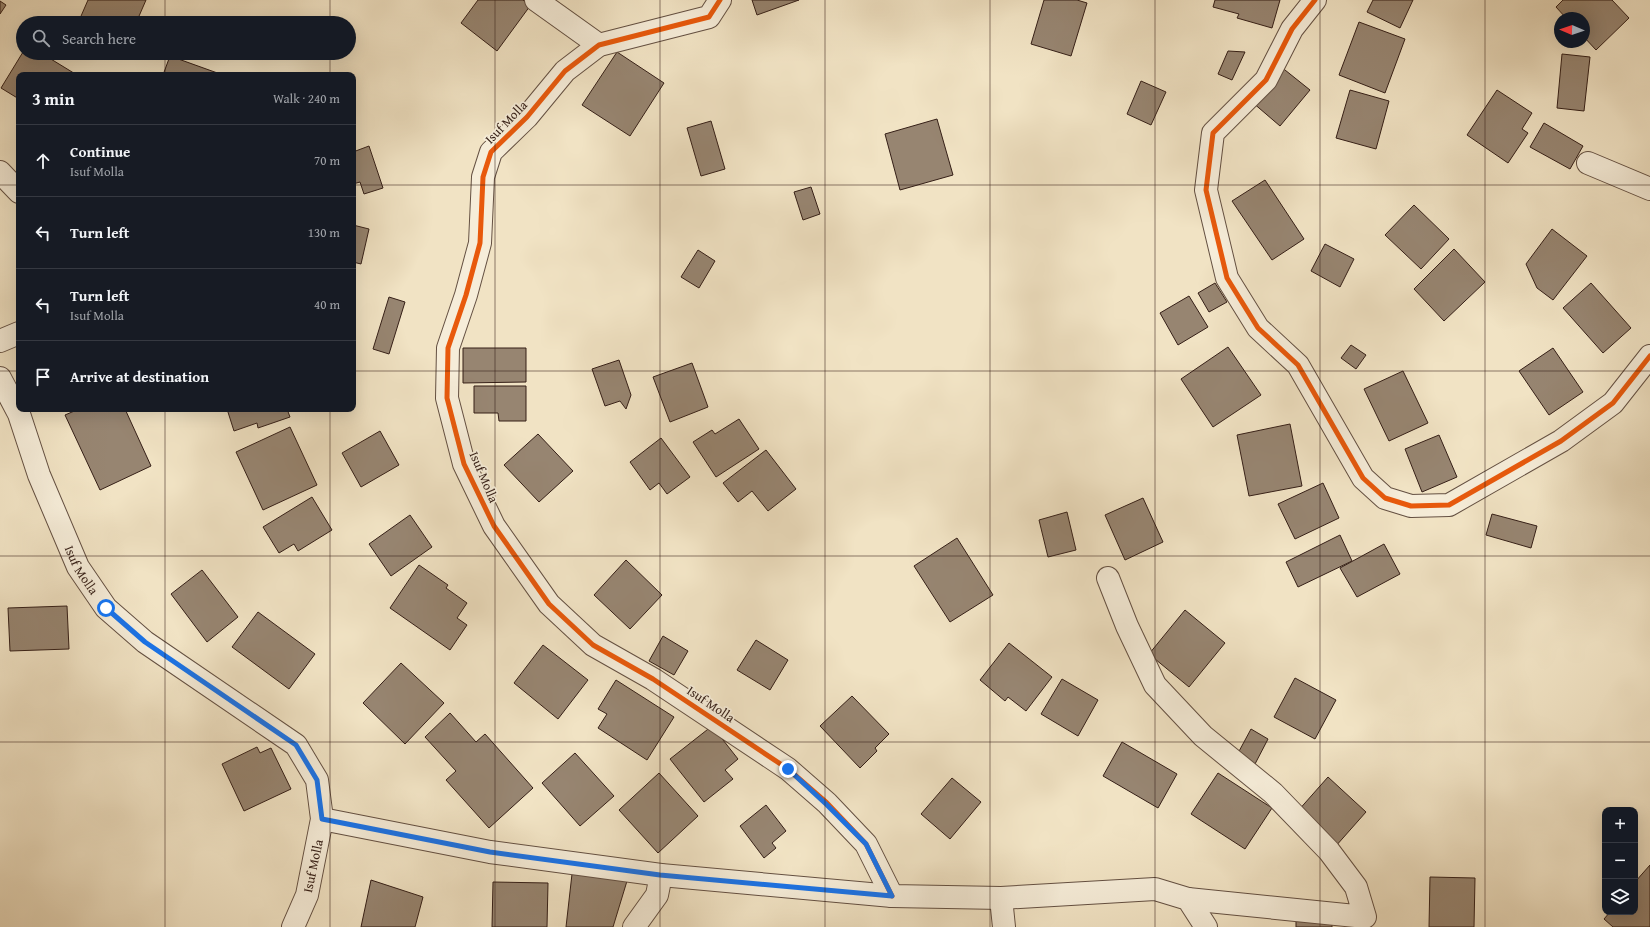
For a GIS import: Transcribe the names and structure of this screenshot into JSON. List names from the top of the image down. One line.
{"streets":{"street":["Isuf Molla"]},"north":"left","page":{"search":"Search here","heading":["3 min","Walk · 240 m"],"list":[["Continue","Isuf Molla","70 m"],["Turn left","130 m"],["Turn left","Isuf Molla","40 m"],"Arrive at destination"],"map_buttons":["+","−"]}}
